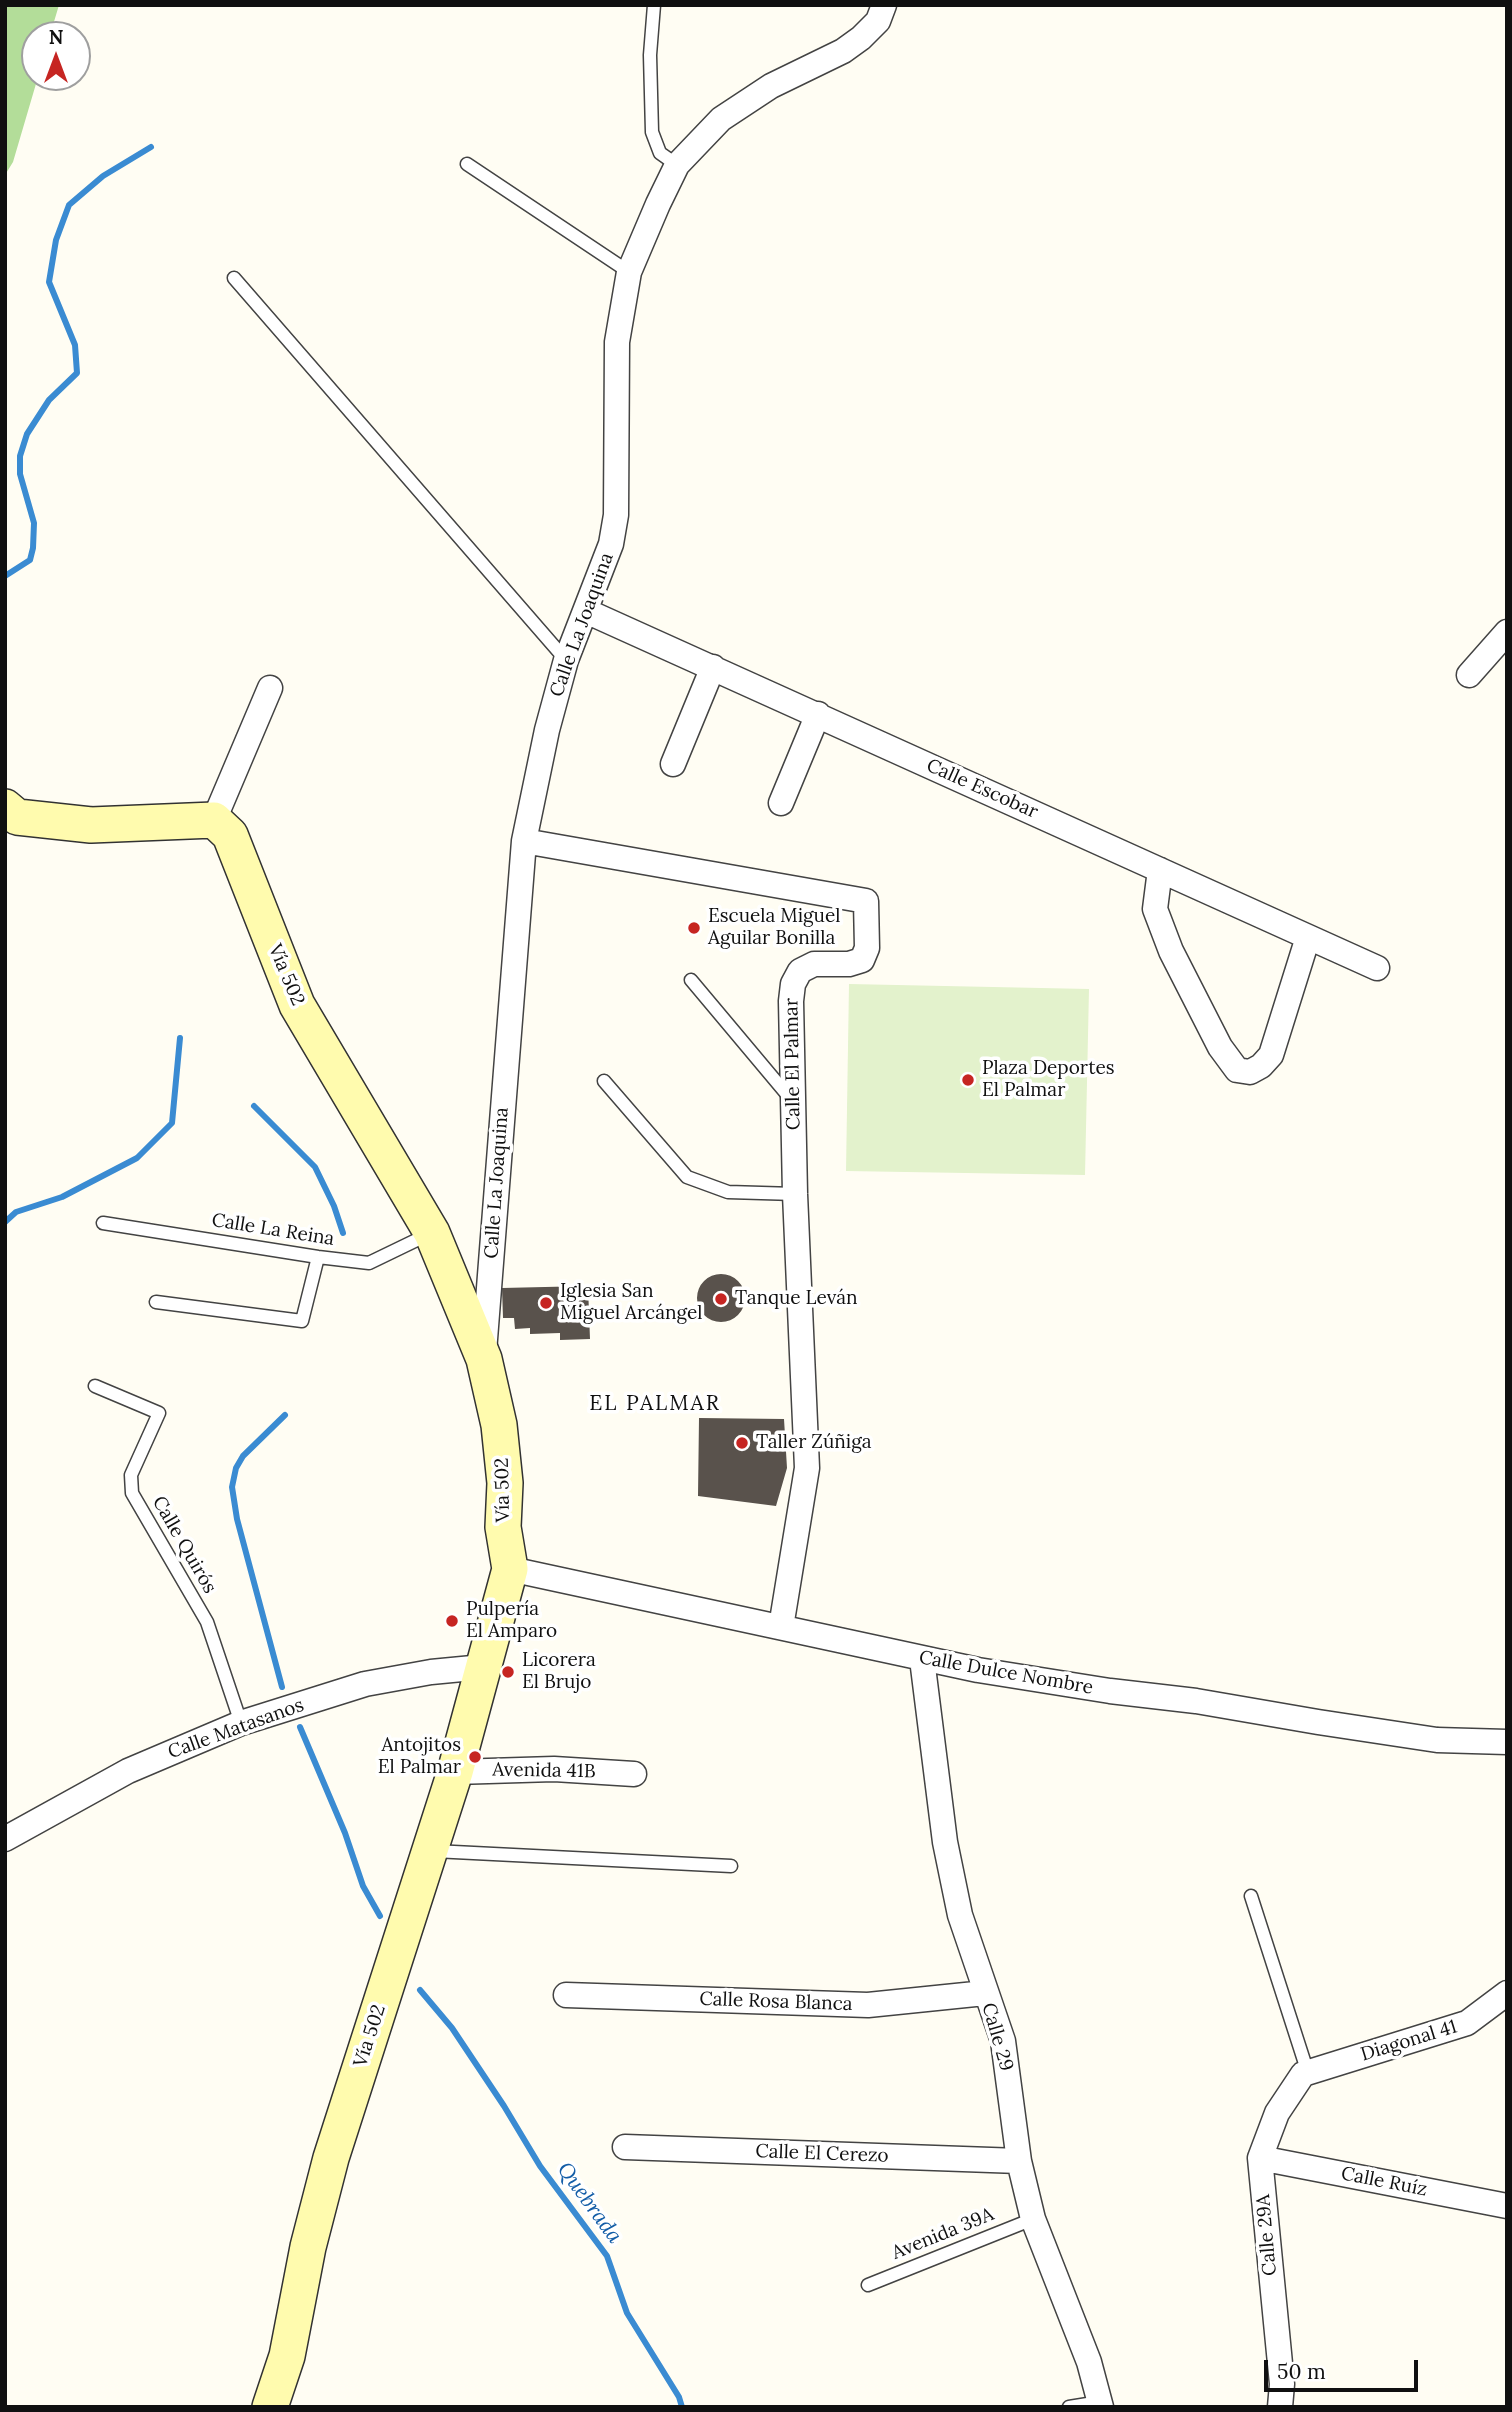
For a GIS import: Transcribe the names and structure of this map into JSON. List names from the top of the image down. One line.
{"streets":{"street":["Calle La Joaquina","Calle Escobar","Vía 502","Calle El Palmar","Calle Dulce Nombre","Calle Matasanos","Avenida 41B","Calle Rosa Blanca","Calle 29","Diagonal 41","Calle El Cerezo","Calle Ruíz","Calle 29A"],"lane":["Calle La Reina","Calle Quirós","Avenida 39A"]},"crossings":[["Calle La Joaquina","Calle Escobar"],["Calle La Joaquina","Vía 502"],["Calle La Joaquina","Calle El Palmar"],["Vía 502","Calle La Reina"],["Vía 502","Calle Dulce Nombre"],["Vía 502","Calle Matasanos"],["Vía 502","Avenida 41B"],["Calle El Palmar","Calle Dulce Nombre"],["Calle Quirós","Calle Matasanos"],["Calle Dulce Nombre","Calle 29"],["Calle Rosa Blanca","Calle 29"],["Calle 29","Calle El Cerezo"],["Calle 29","Avenida 39A"],["Diagonal 41","Calle 29A"],["Calle Ruíz","Calle 29A"]],"districts":["EL PALMAR"],"water":["Quebrada"],"places":["Escuela Miguel Aguilar Bonilla","Plaza Deportes El Palmar","Tanque Leván","Iglesia San Miguel Arcángel","Taller Zúñiga","Pulpería El Amparo","Licorera El Brujo","Antojitos El Palmar"],"scale_bar":"50 m","north":"top"}
